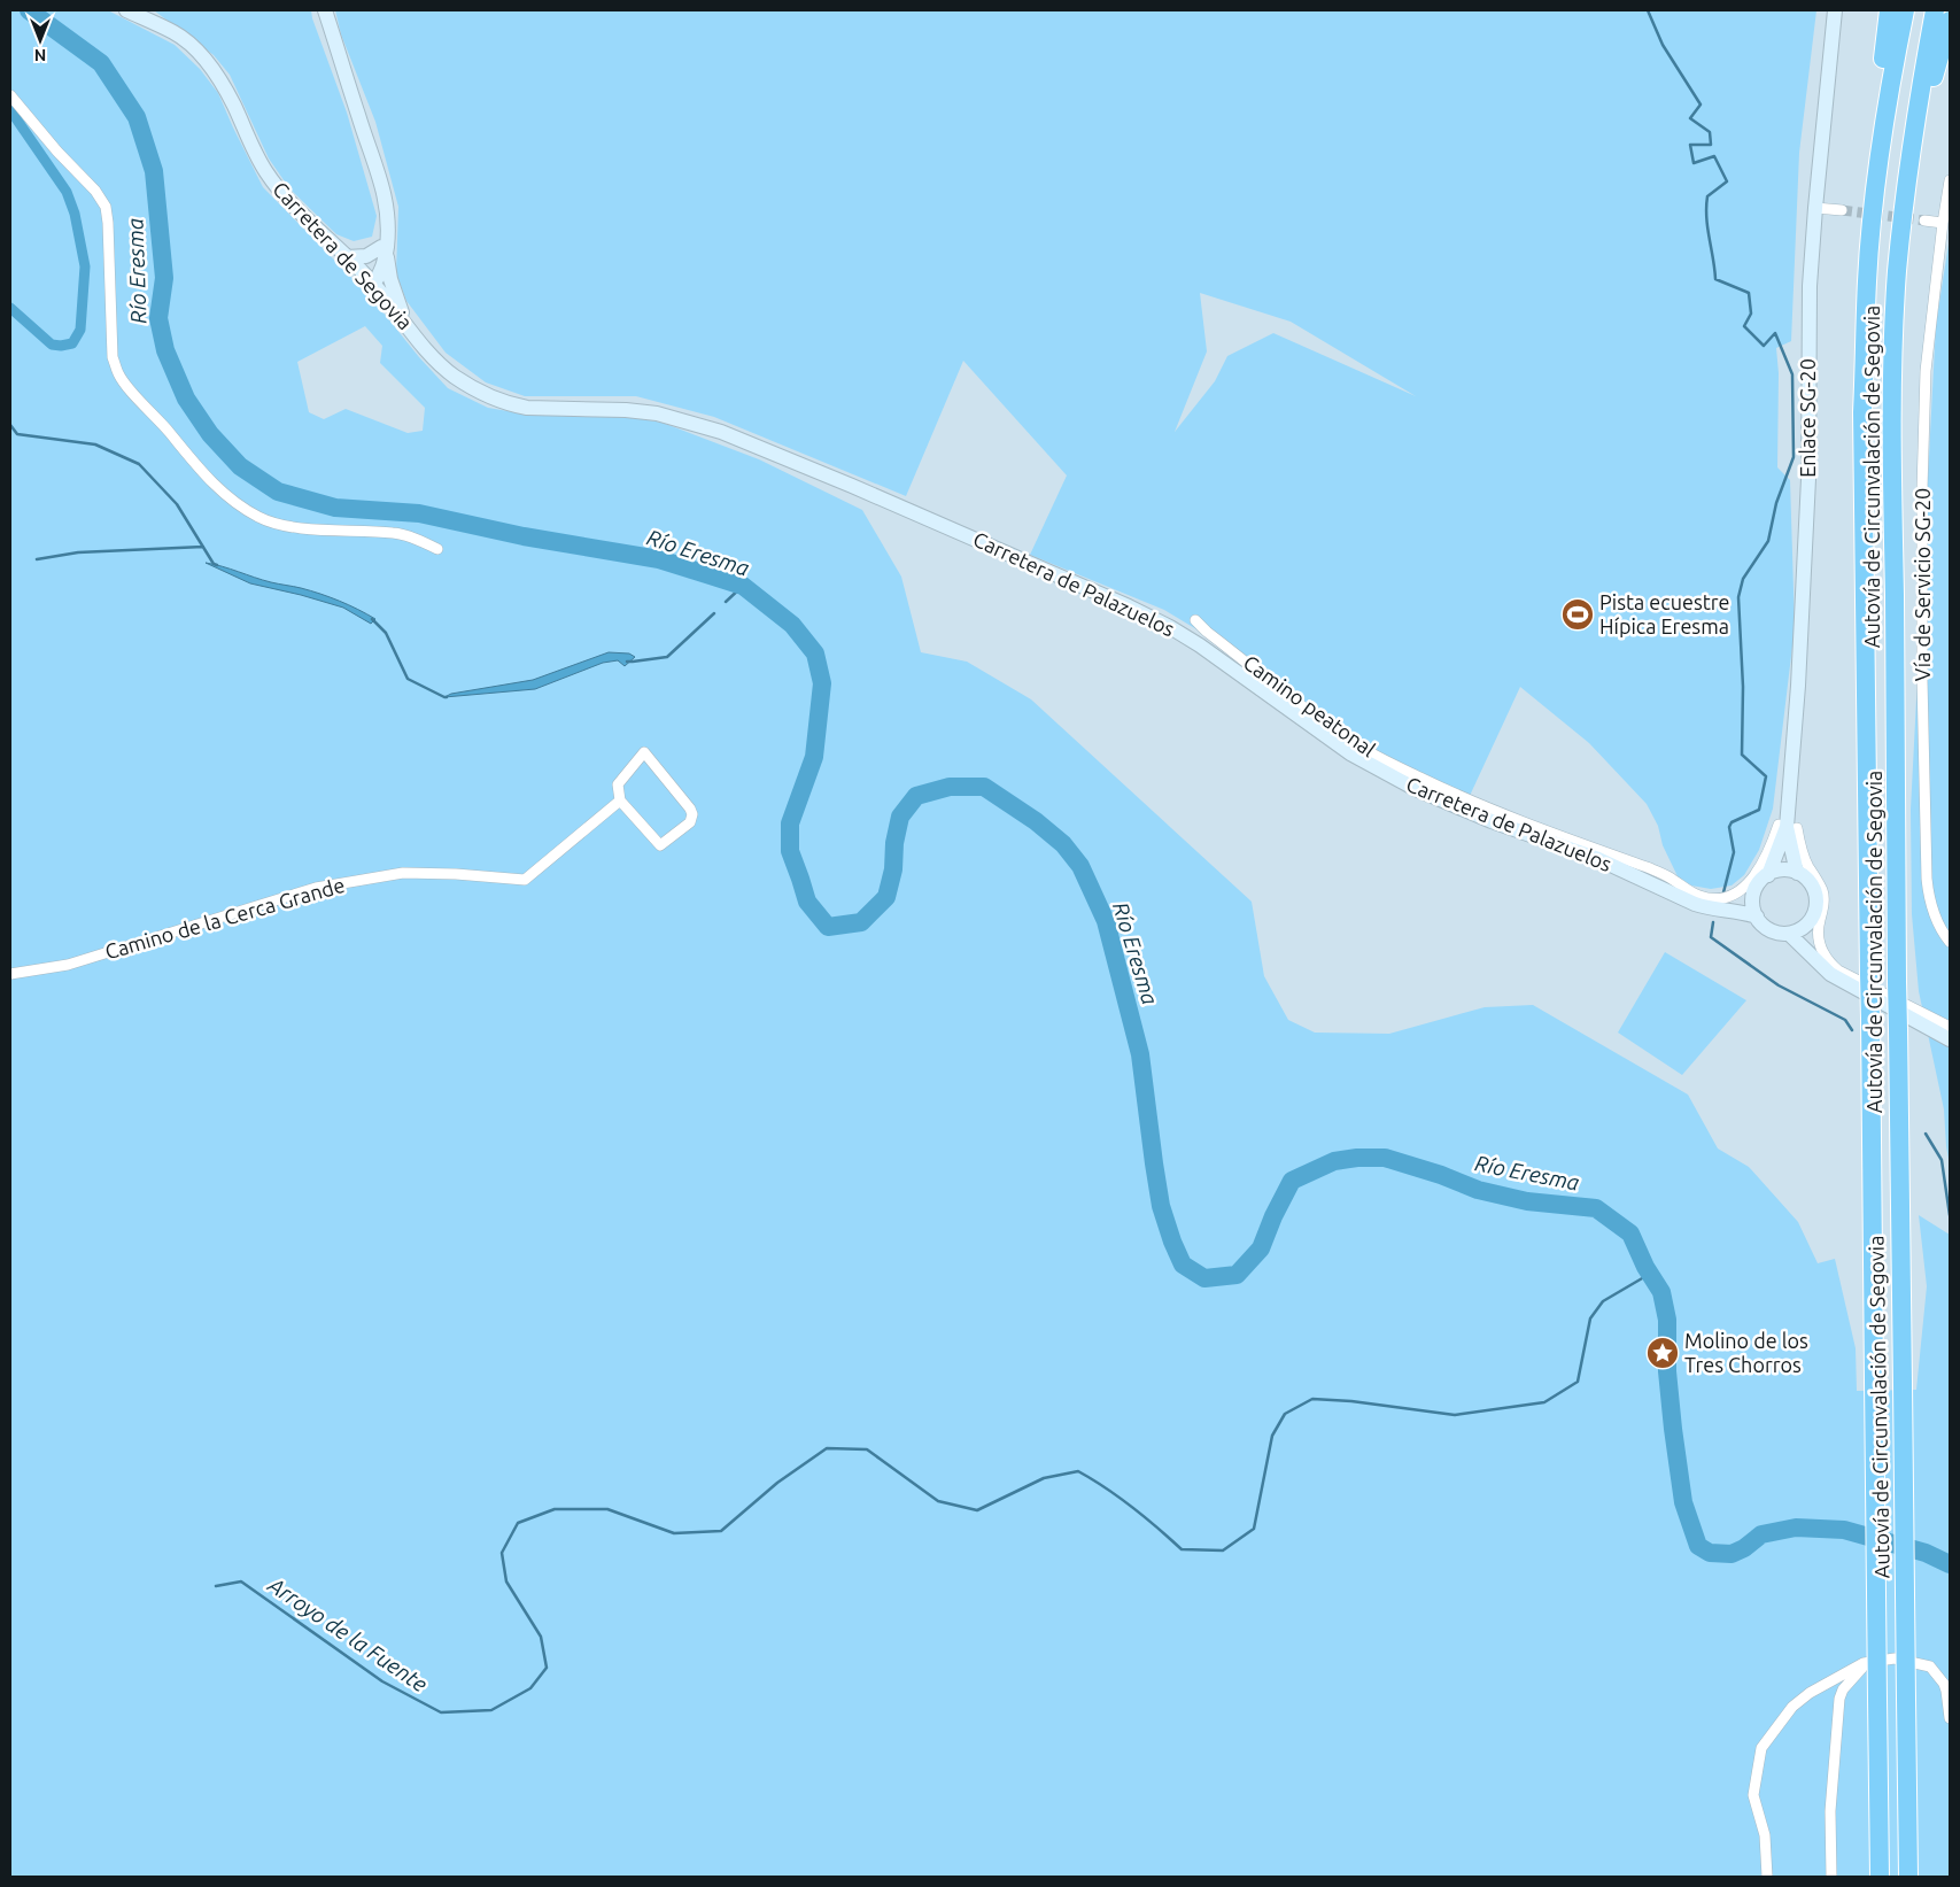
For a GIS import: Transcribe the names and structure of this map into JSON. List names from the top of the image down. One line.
{"streets":{"highway":["Autovía de Circunvalación de Segovia"],"street":["Carretera de Segovia","Enlace SG-20","Carretera de Palazuelos","Vía de Servicio SG-20","Camino peatonal","Camino de la Cerca Grande"]},"crossings":[["Carretera de Segovia","Carretera de Palazuelos"],["Enlace SG-20","Carretera de Palazuelos"],["Enlace SG-20","Camino peatonal"]],"water":["Río Eresma","Arroyo de la Fuente"],"places":{"sports":["Pista ecuestre Hípica Eresma"],"place":["Molino de los Tres Chorros"]},"north":"bottom"}
